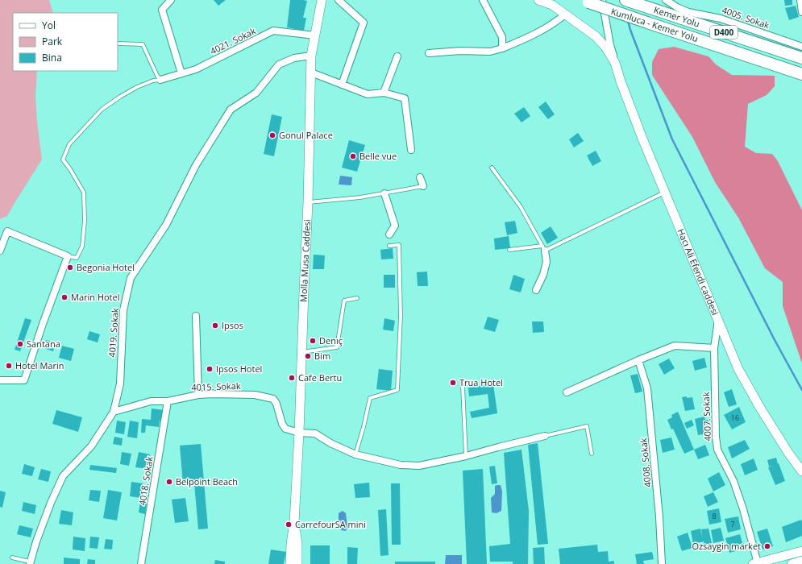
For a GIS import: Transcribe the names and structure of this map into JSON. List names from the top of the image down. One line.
{"streets":{"highway":["Kemer Yolu","Kumluca - Kemer Yolu","D400"],"street":["4005. Sokak","4021. Sokak","Molla Musa Caddesi","Hacı Ali Efendi caddesi","4019. Sokak","4015. Sokak","4007. Sokak","4008. Sokak","4018. Sokak"]},"crossings":[["Kemer Yolu","4005. Sokak"],["4021. Sokak","Molla Musa Caddesi"],["Molla Musa Caddesi","4019. Sokak"],["Molla Musa Caddesi","4015. Sokak"],["Hacı Ali Efendi caddesi","4007. Sokak"],["4019. Sokak","4015. Sokak"],["4015. Sokak","4018. Sokak"]],"places":["Gonul Palace","Belle vue","Begonia Hotel","Marin Hotel","Ipsos","Denıç","Santana","Bim","Hotel Marin","Ipsos Hotel","Cafe Bertu","Trua Hotel","Belpoint Beach","CarrefourSA mini","Ozsaygin market"],"house_numbers":["16","8","7"],"legend":["Yol","Park","Bina"]}
